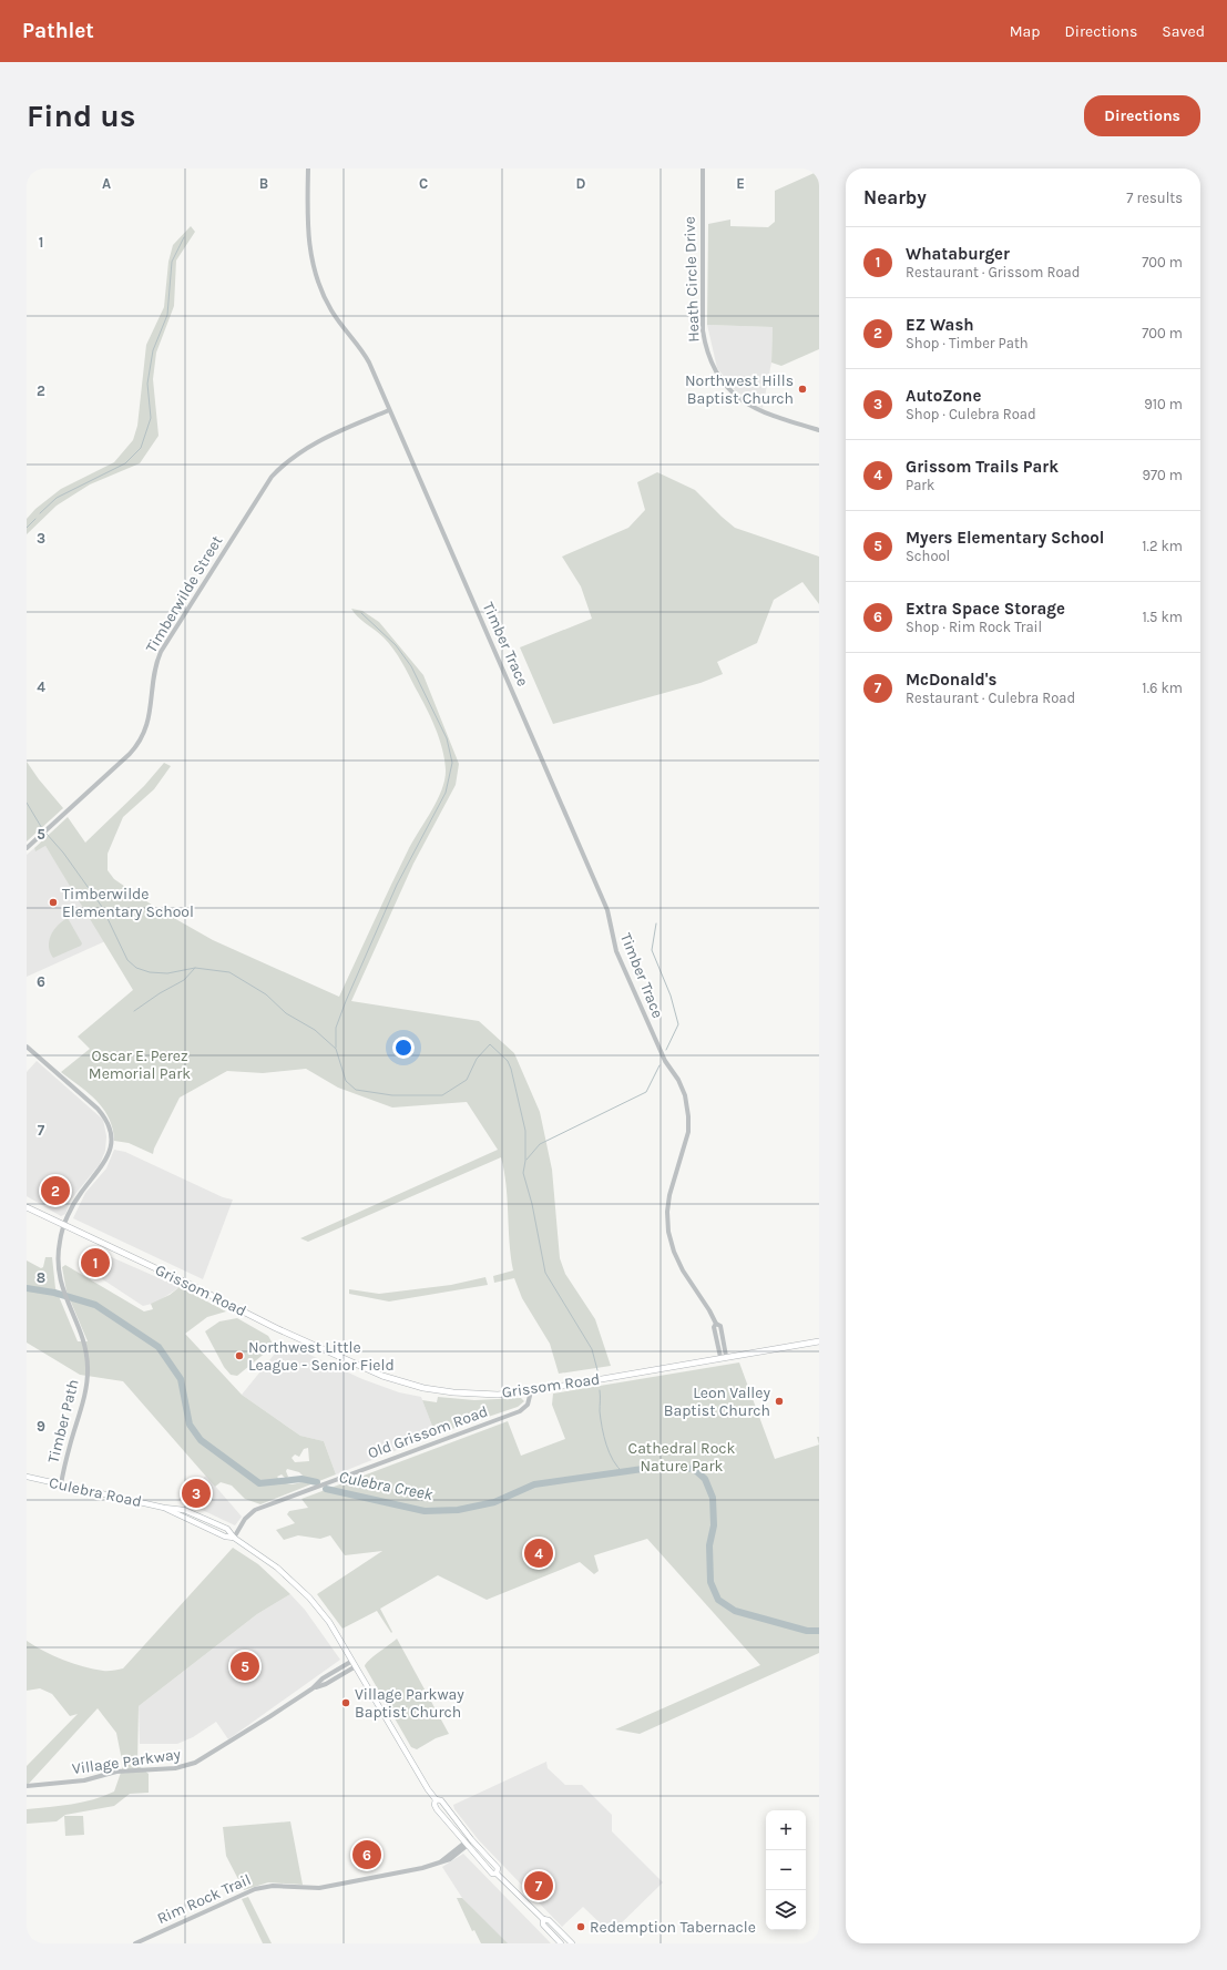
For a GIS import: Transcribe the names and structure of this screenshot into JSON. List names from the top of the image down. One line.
{"streets":{"main road":["Grissom Road","Culebra Road"],"street":["Heath Circle Drive","Timberwilde Street","Timber Trace","Timber Path","Old Grissom Road","Village Parkway","Rim Rock Trail"]},"crossings":[["Timberwilde Street","Timber Trace"],["Timber Trace","Grissom Road"],["Grissom Road","Timber Path"],["Grissom Road","Old Grissom Road"],["Timber Path","Culebra Road"],["Old Grissom Road","Culebra Road"],["Culebra Road","Village Parkway"],["Culebra Road","Rim Rock Trail"]],"water":["Culebra Creek"],"parks":["Oscar E. Perez Memorial Park","Cathedral Rock Nature Park"],"places":["Northwest Hills Baptist Church","Timberwilde Elementary School","Northwest Little League - Senior Field","Leon Valley Baptist Church","Village Parkway Baptist Church","Redemption Tabernacle"],"page":{"header":"Pathlet","nav":["Map","Directions","Saved"],"buttons":"Directions","title":"Find us","heading":["Nearby","7 results"],"list":[{"mark":"1","name":"Whataburger","note":"Restaurant · Grissom Road","value":"700 m"},{"mark":"2","name":"EZ Wash","note":"Shop · Timber Path","value":"700 m"},{"mark":"3","name":"AutoZone","note":"Shop · Culebra Road","value":"910 m"},{"mark":"4","name":"Grissom Trails Park","note":"Park","value":"970 m"},{"mark":"5","name":"Myers Elementary School","note":"School","value":"1.2 km"},{"mark":"6","name":"Extra Space Storage","note":"Shop · Rim Rock Trail","value":"1.5 km"},{"mark":"7","name":"McDonald's","note":"Restaurant · Culebra Road","value":"1.6 km"}],"pins":["2","1","3","4","5","6","7"],"map_buttons":["+","−"]},"grid":{"columns":["A","B","C","D","E"],"rows":["1","2","3","4","5","6","7","8","9"]}}
